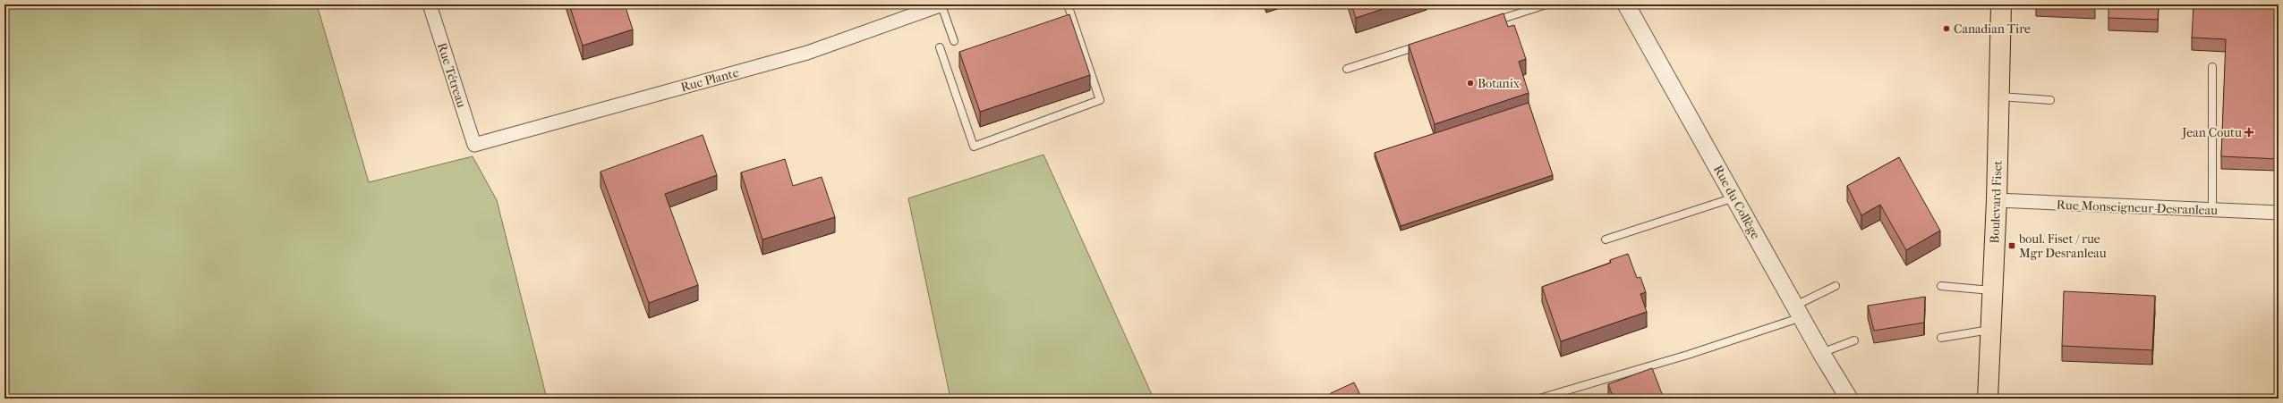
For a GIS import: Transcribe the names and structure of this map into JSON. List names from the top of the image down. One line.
{"streets":{"main road":["Boulevard Fiset"],"street":["Rue Tétreau","Rue Plante","Rue du Collège","Rue Monseigneur-Desranleau"]},"crossings":[["Rue Tétreau","Rue Plante"],["Boulevard Fiset","Rue Monseigneur-Desranleau"]],"places":{"other":["Canadian Tire","Botanix"],"health":["Jean Coutu"],"transit":["boul. Fiset / rue Mgr Desranleau"]}}
